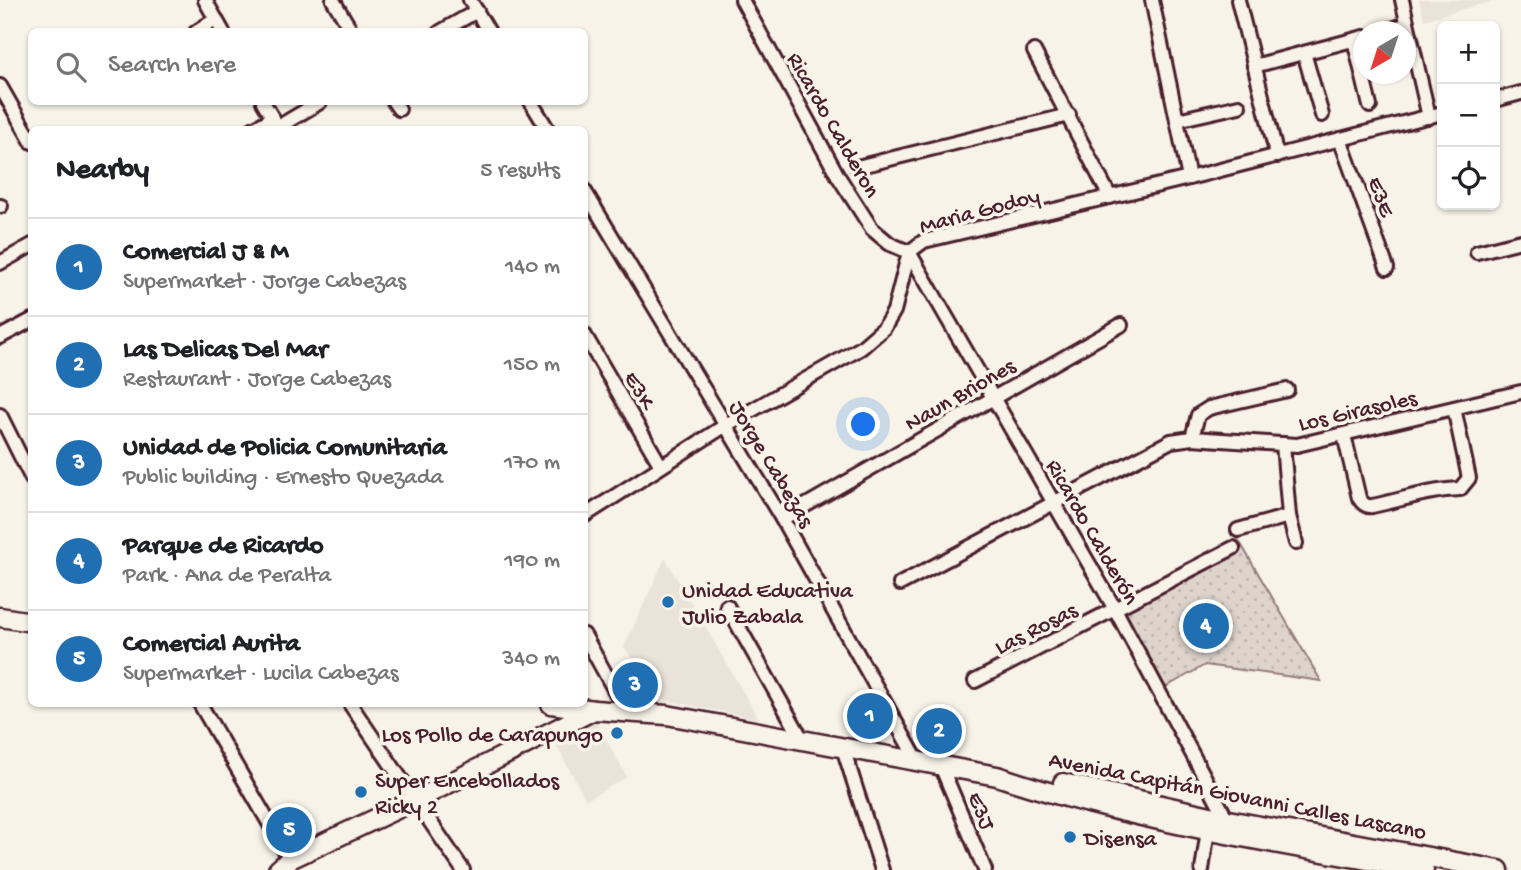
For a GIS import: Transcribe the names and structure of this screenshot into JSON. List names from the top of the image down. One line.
{"streets":{"street":["Ricardo Calderon","E3E","Maria Godoy","E3K","Naun Briones","Los Girasoles","Jorge Cabezas","Ricardo Calderón","Las Rosas","Avenida Capitán Giovanni Calles Lascano","E3J"]},"crossings":[["Ricardo Calderon","Maria Godoy"],["Ricardo Calderon","Ricardo Calderón"],["E3E","Maria Godoy"],["Maria Godoy","E3K"],["Maria Godoy","Jorge Cabezas"],["Maria Godoy","Ricardo Calderón"],["Naun Briones","Jorge Cabezas"],["Naun Briones","Ricardo Calderón"],["Los Girasoles","Ricardo Calderón"],["Jorge Cabezas","Avenida Capitán Giovanni Calles Lascano"],["Ricardo Calderón","Las Rosas"],["Ricardo Calderón","Avenida Capitán Giovanni Calles Lascano"],["Avenida Capitán Giovanni Calles Lascano","E3J"]],"places":["Unidad Educativa Julio Zabala","Los Pollo de Carapungo","Super Encebollados Ricky 2","Disensa"],"north":"bottom left","page":{"map_buttons":["+","−"],"search":"Search here","heading":["Nearby","5 results"],"list":[{"mark":"1","name":"Comercial J & M","note":"Supermarket · Jorge Cabezas","value":"140 m"},{"mark":"2","name":"Las Delicas Del Mar","note":"Restaurant · Jorge Cabezas","value":"150 m"},{"mark":"3","name":"Unidad de Policia Comunitaria","note":"Public building · Ernesto Quezada","value":"170 m"},{"mark":"4","name":"Parque de Ricardo","note":"Park · Ana de Peralta","value":"190 m"},{"mark":"5","name":"Comercial Aurita","note":"Supermarket · Lucila Cabezas","value":"340 m"}],"pins":["4","3","1","2","5"]}}
